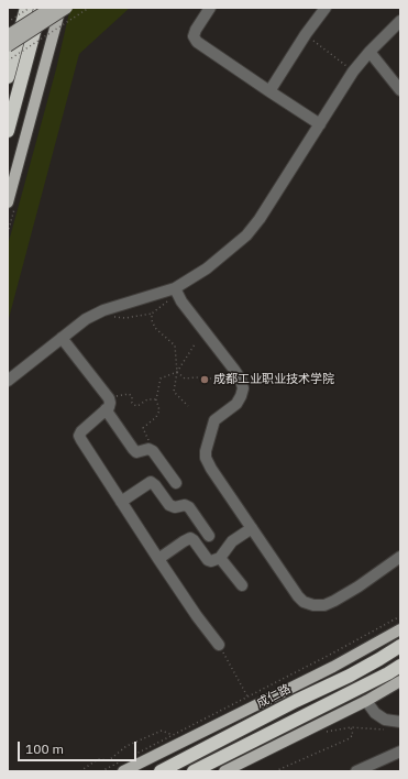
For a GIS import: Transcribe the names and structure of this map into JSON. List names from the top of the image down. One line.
{"streets":{"highway":["成仁路"]},"places":["成都工业职业技术学院"],"scale_bar":"100 m"}
